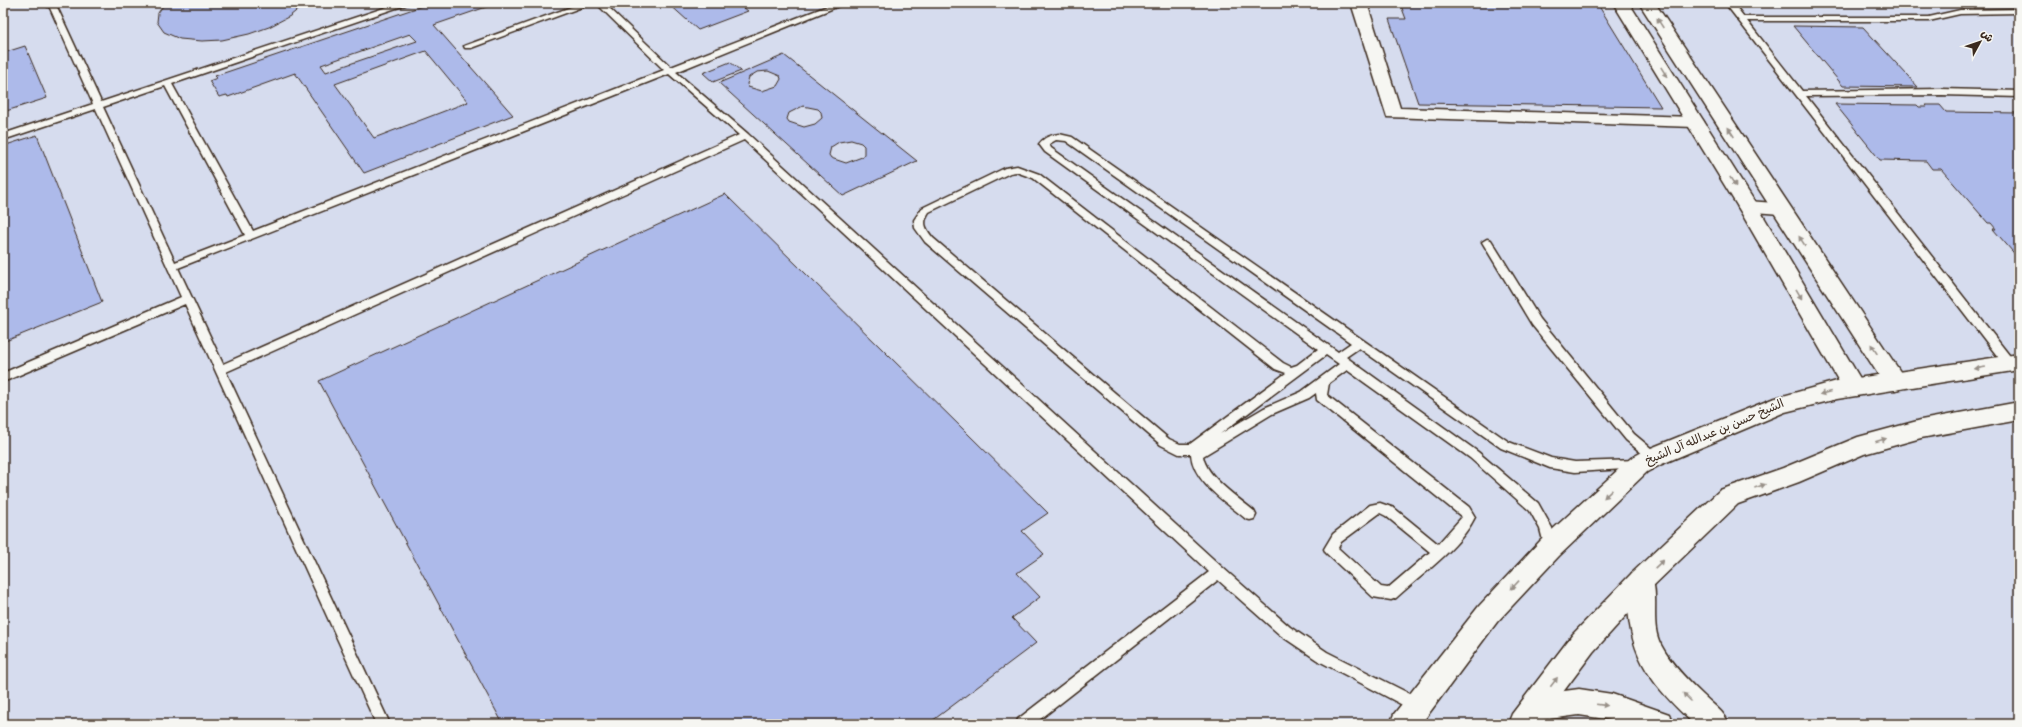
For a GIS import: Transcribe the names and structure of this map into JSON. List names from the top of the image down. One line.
{"streets":{"street":["الشيخ حسن بن عبدالله آل الشيخ"]},"north":"top right"}
